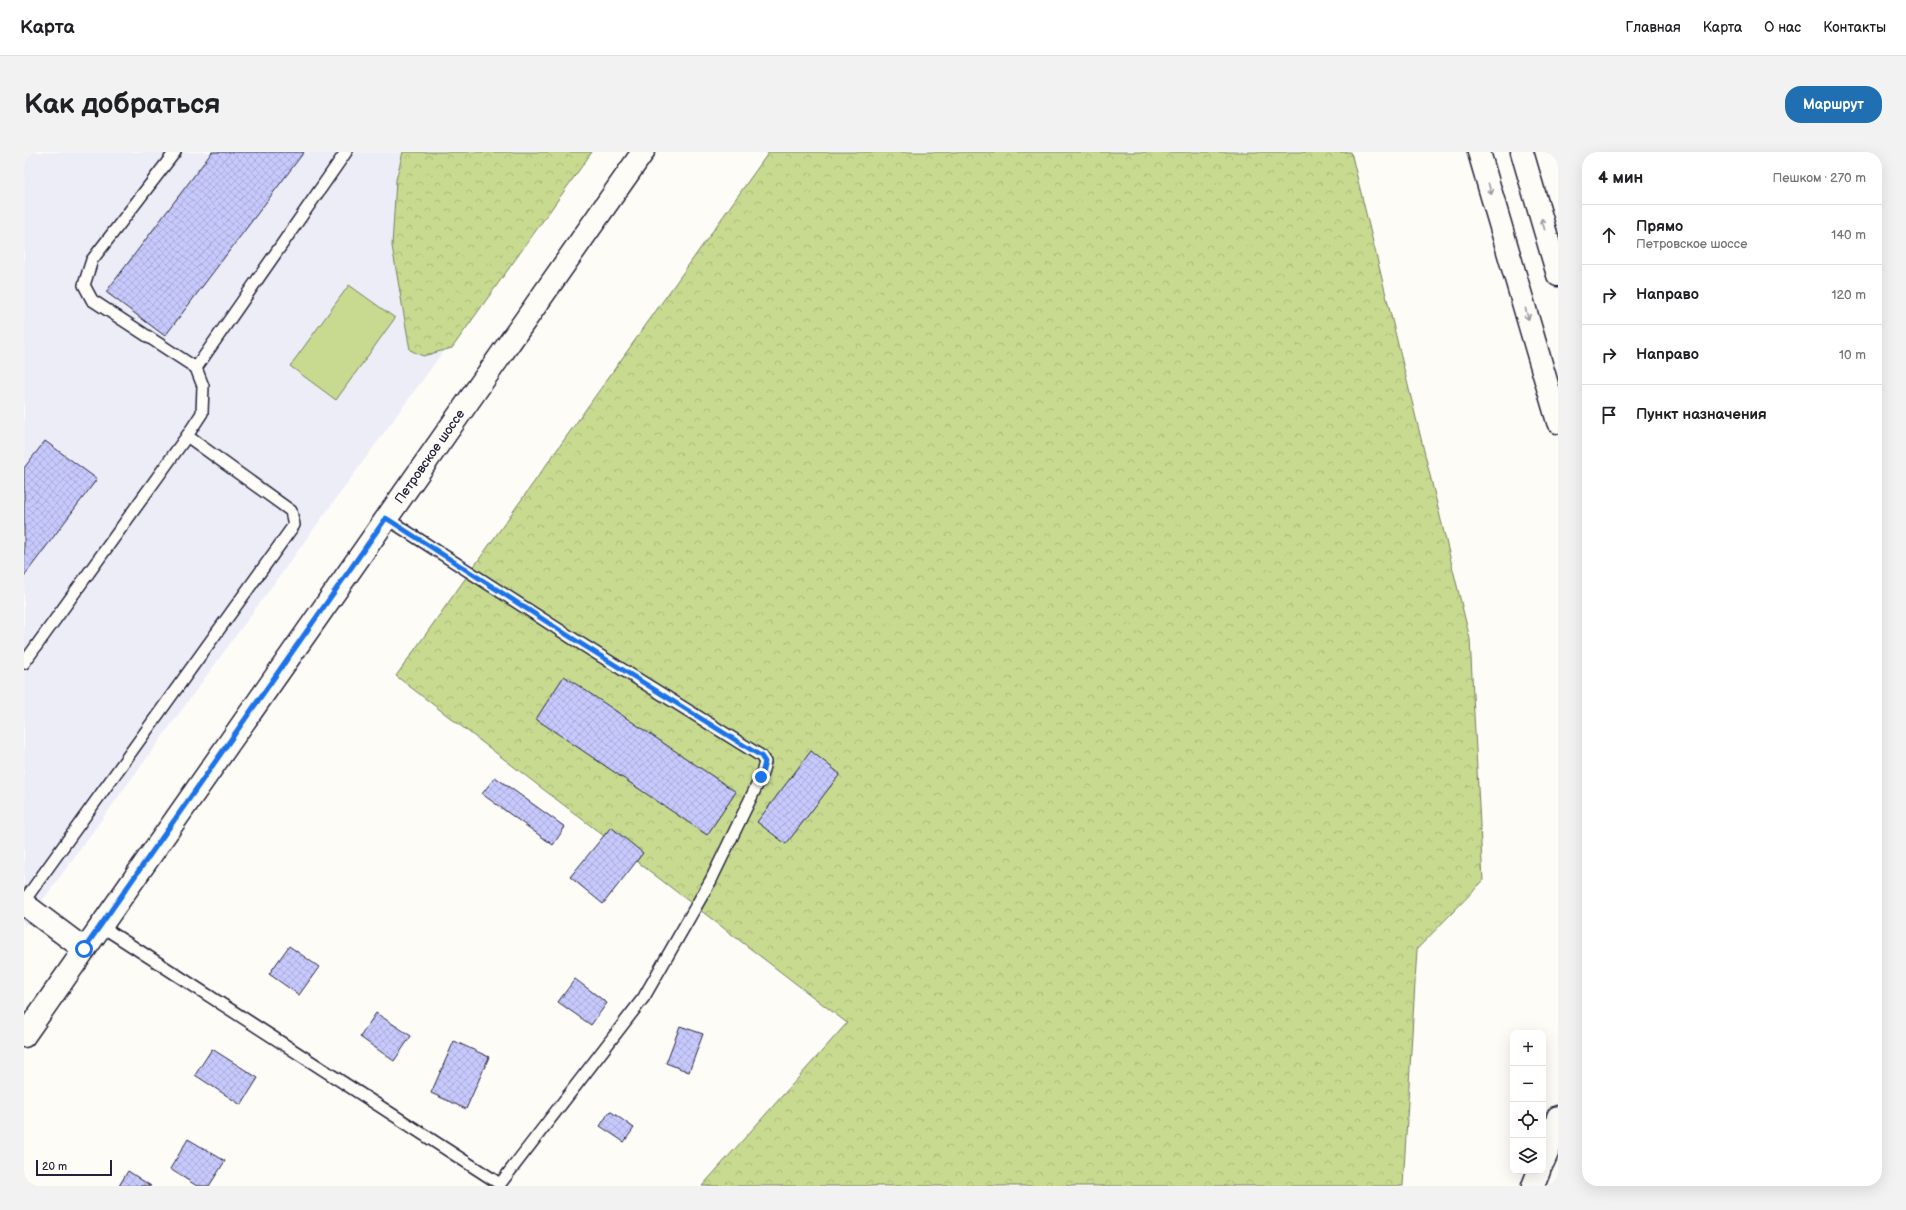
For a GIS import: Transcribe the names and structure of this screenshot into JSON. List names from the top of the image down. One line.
{"streets":{"main road":["Петровское шоссе"]},"scale_bar":"20 m","page":{"header":"Карта","nav":["Главная","Карта","О нас","Контакты"],"buttons":"Маршрут","title":"Как добраться","heading":["4 мин","Пешком · 270 m"],"list":[["Прямо","Петровское шоссе","140 m"],["Направо","120 m"],["Направо","10 m"],"Пункт назначения"],"map_buttons":["+","−"],"scale":"20 m"}}
